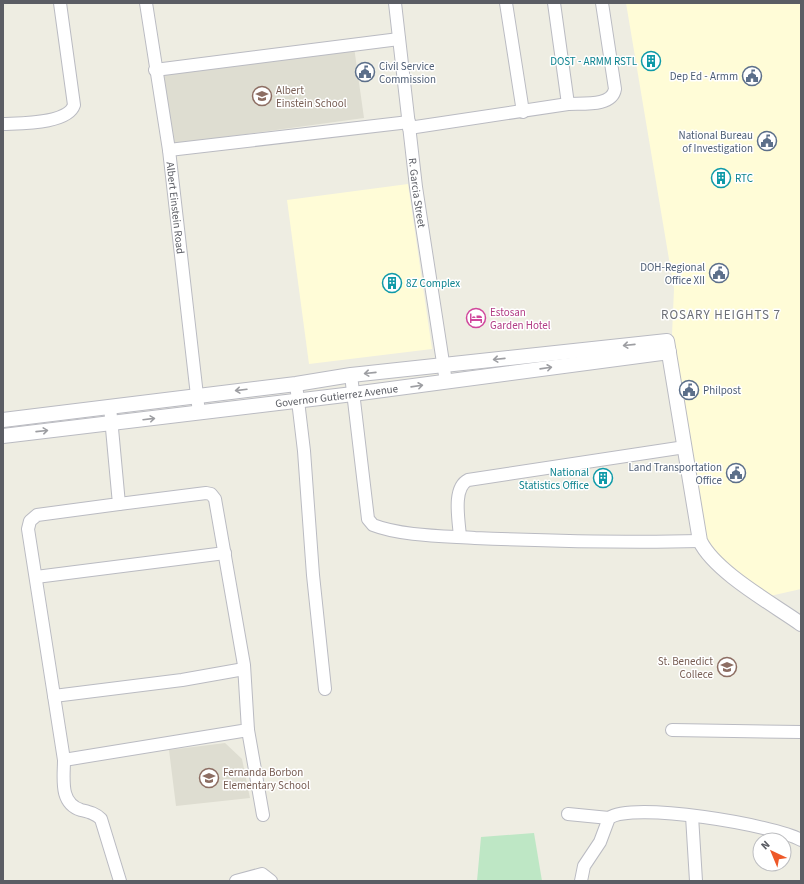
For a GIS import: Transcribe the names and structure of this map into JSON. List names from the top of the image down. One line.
{"streets":{"street":["R. Garcia Street","Albert Einstein Road","Governor Gutierrez Avenue"]},"crossings":[["R. Garcia Street","Governor Gutierrez Avenue"],["Albert Einstein Road","Governor Gutierrez Avenue"]],"districts":["ROSARY HEIGHTS 7"],"places":{"building":["DOST - ARMM RSTL","RTC","8Z Complex","National Statistics Office"],"public building":["Civil Service Commission","Dep Ed - Armm","National Bureau of Investigation","DOH-Regional Office XII","Philpost","Land Transportation Office"],"school or university":["Albert Einstein School","St. Benedict Collece","Fernanda Borbon Elementary School"],"hotel":["Estosan Garden Hotel"]},"north":"top left"}
